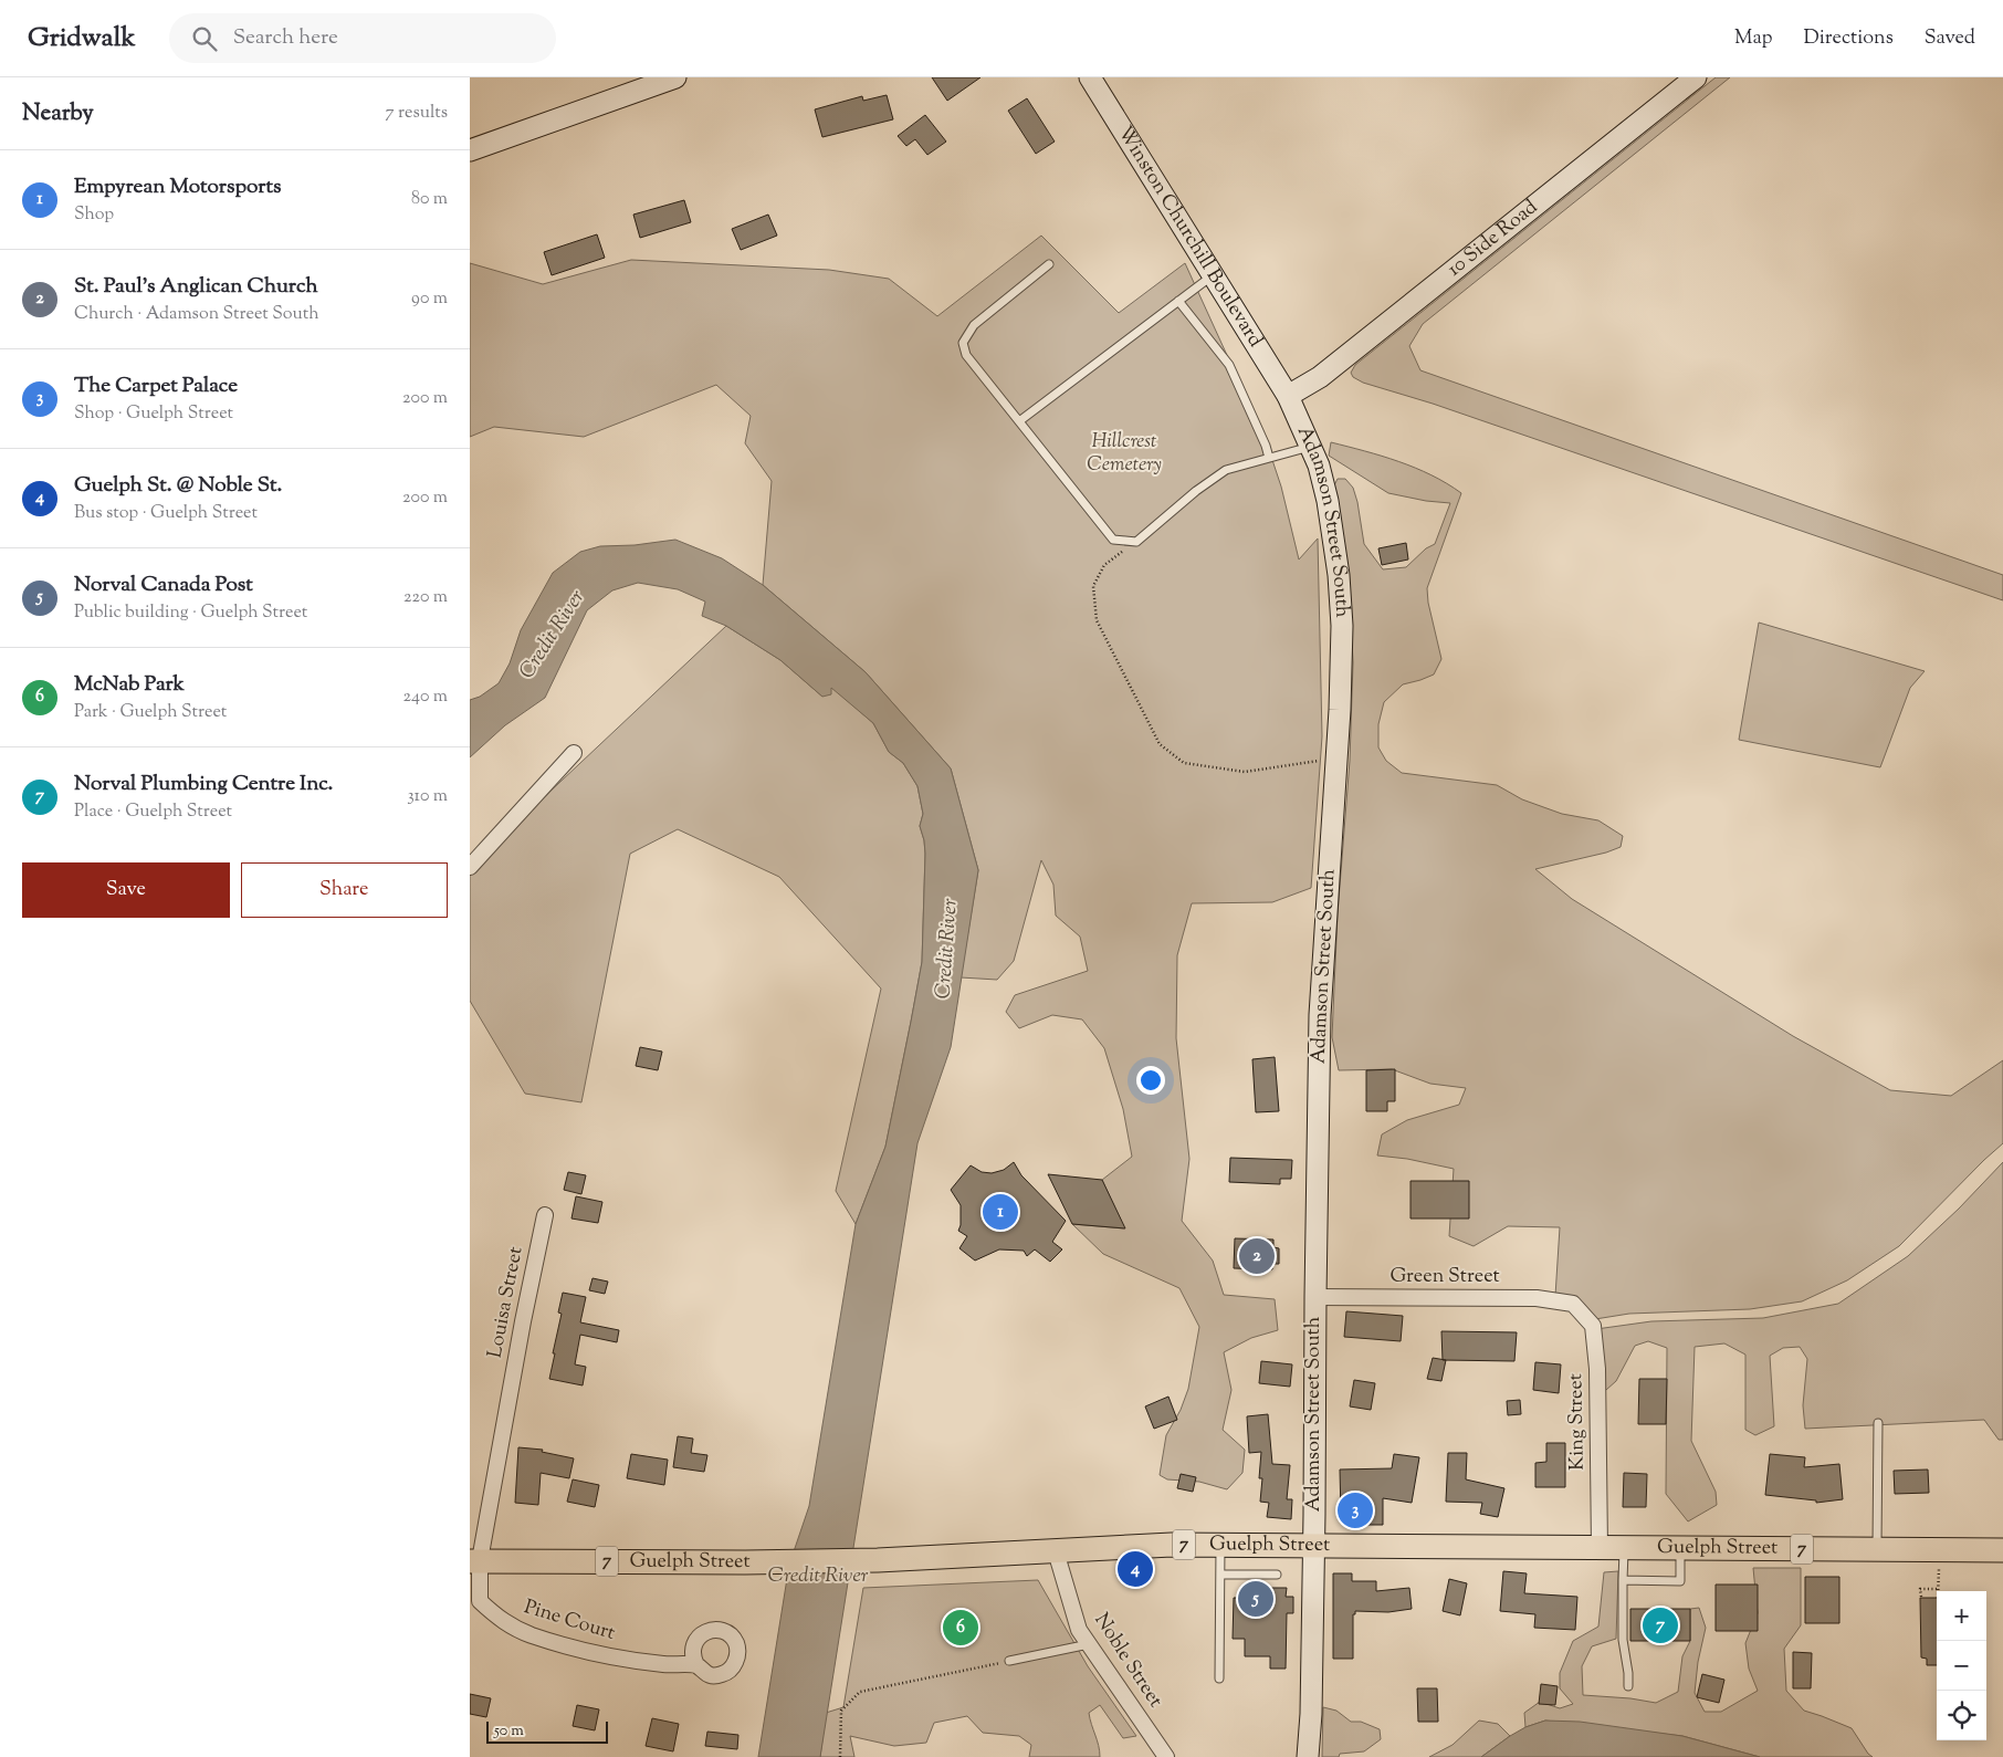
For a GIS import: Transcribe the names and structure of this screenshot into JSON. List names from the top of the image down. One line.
{"streets":{"main road":["Winston Churchill Boulevard","10 Side Road","Adamson Street South","7","Guelph Street"],"street":["Green Street","Louisa Street","King Street","Pine Court","Noble Street"]},"crossings":[["Winston Churchill Boulevard","10 Side Road"],["Winston Churchill Boulevard","Adamson Street South"],["10 Side Road","Adamson Street South"],["Adamson Street South","Green Street"],["Adamson Street South","Guelph Street"],["Green Street","King Street"],["Louisa Street","Guelph Street"],["Louisa Street","Pine Court"],["King Street","Guelph Street"],["Guelph Street","Pine Court"],["Guelph Street","Noble Street"]],"water":["Credit River"],"parks":["Hillcrest Cemetery"],"scale_bar":"50 m","page":{"header":"Gridwalk","search":"Search here","nav":["Map","Directions","Saved"],"heading":["Nearby","7 results"],"list":[{"mark":"1","name":"Empyrean Motorsports","note":"Shop","value":"80 m"},{"mark":"2","name":"St. Paul's Anglican Church","note":"Church · Adamson Street South","value":"90 m"},{"mark":"3","name":"The Carpet Palace","note":"Shop · Guelph Street","value":"200 m"},{"mark":"4","name":"Guelph St. @ Noble St.","note":"Bus stop · Guelph Street","value":"200 m"},{"mark":"5","name":"Norval Canada Post","note":"Public building · Guelph Street","value":"220 m"},{"mark":"6","name":"McNab Park","note":"Park · Guelph Street","value":"240 m"},{"mark":"7","name":"Norval Plumbing Centre Inc.","note":"Place · Guelph Street","value":"310 m"}],"buttons":["Save","Share"],"pins":["1","2","3","4","5","7","6"],"map_buttons":["+","−"],"scale":"50 m"}}
